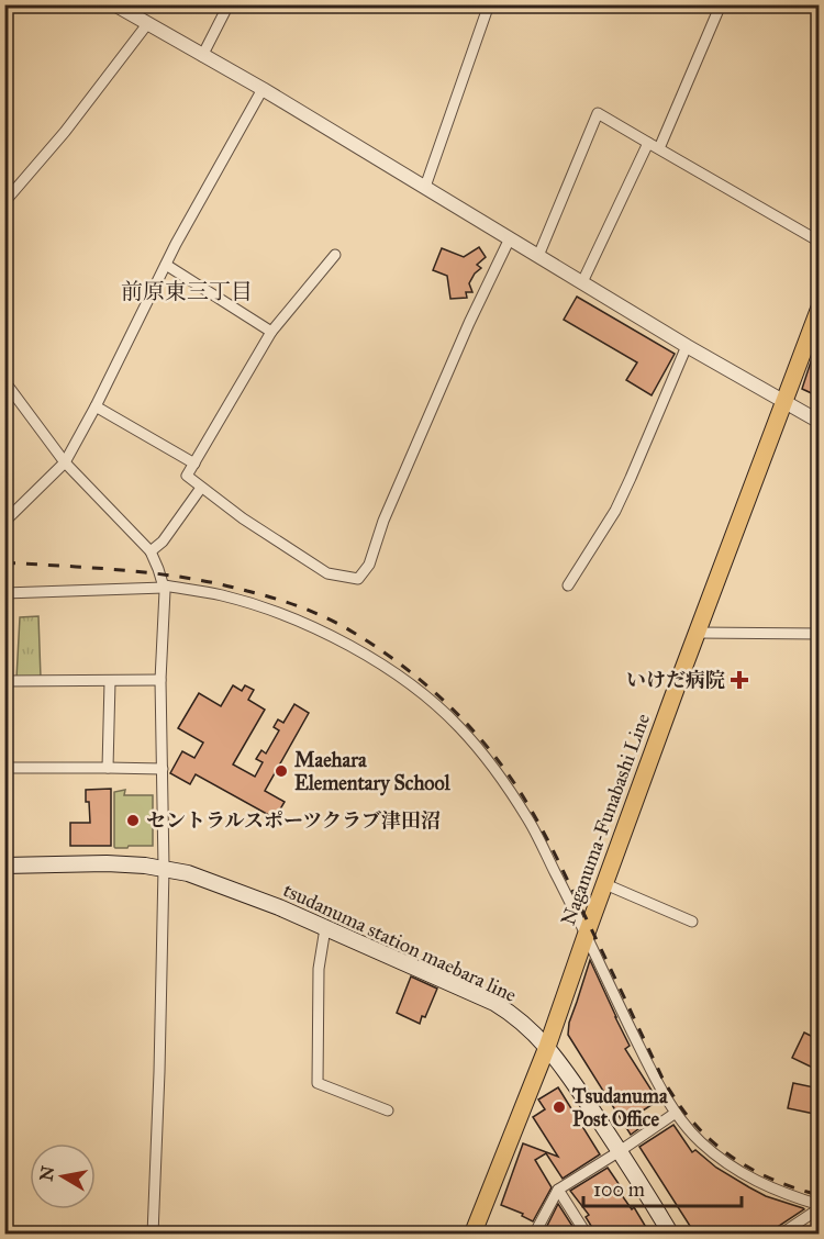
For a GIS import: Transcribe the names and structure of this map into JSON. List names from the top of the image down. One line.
{"streets":{"main road":["Naganuma-Funabashi Line","tsudanuma station maebara line"]},"crossings":[["Naganuma-Funabashi Line","tsudanuma station maebara line"]],"districts":["前原東三丁目"],"places":{"health":["いけだ病院"],"other":["Maehara Elementary School","セントラルスポーツクラブ津田沼","Tsudanuma Post Office"]},"scale_bar":"100 m","north":"left"}
